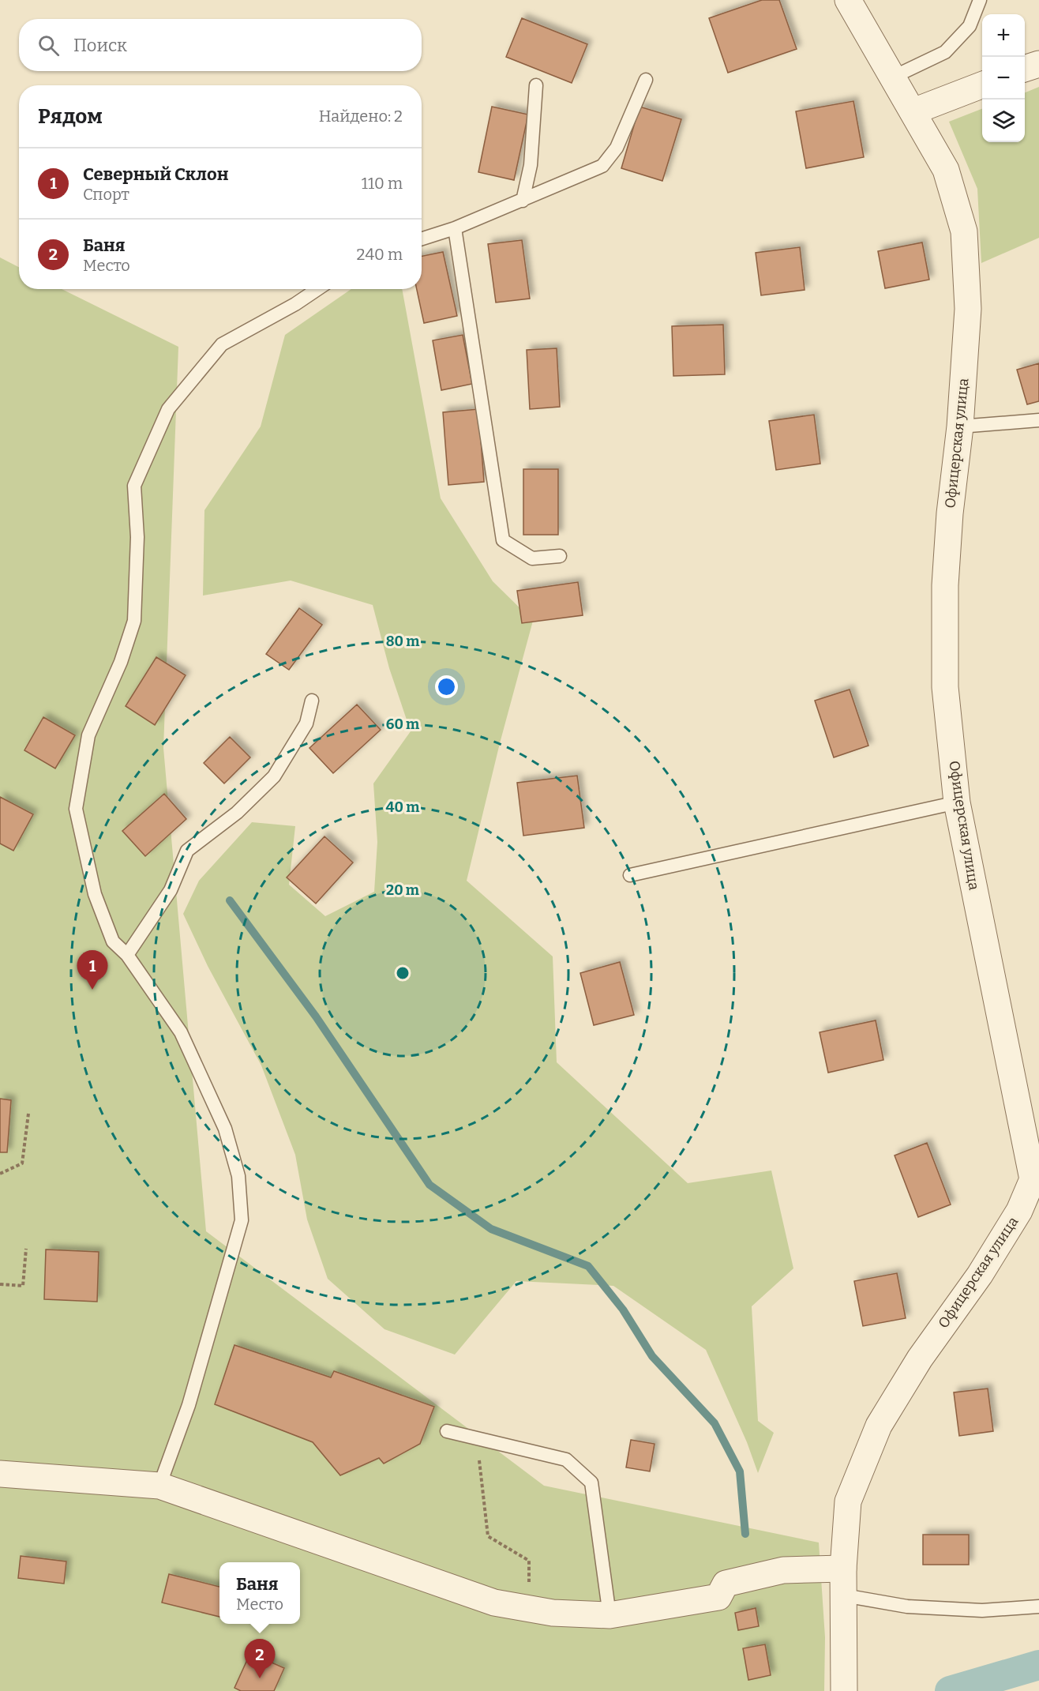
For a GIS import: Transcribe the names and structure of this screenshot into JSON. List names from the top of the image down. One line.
{"streets":{"street":["Офицерская улица"]},"page":{"map_buttons":["+","−"],"search":"Поиск","heading":["Рядом","Найдено: 2"],"list":[{"mark":"1","name":"Северный Склон","note":"Спорт","value":"110 m"},{"mark":"2","name":"Баня","note":"Место","value":"240 m"}],"pins":["1","2"],"popup":["Баня","Место"]},"rings":["80 m","60 m","40 m","20 m"]}
